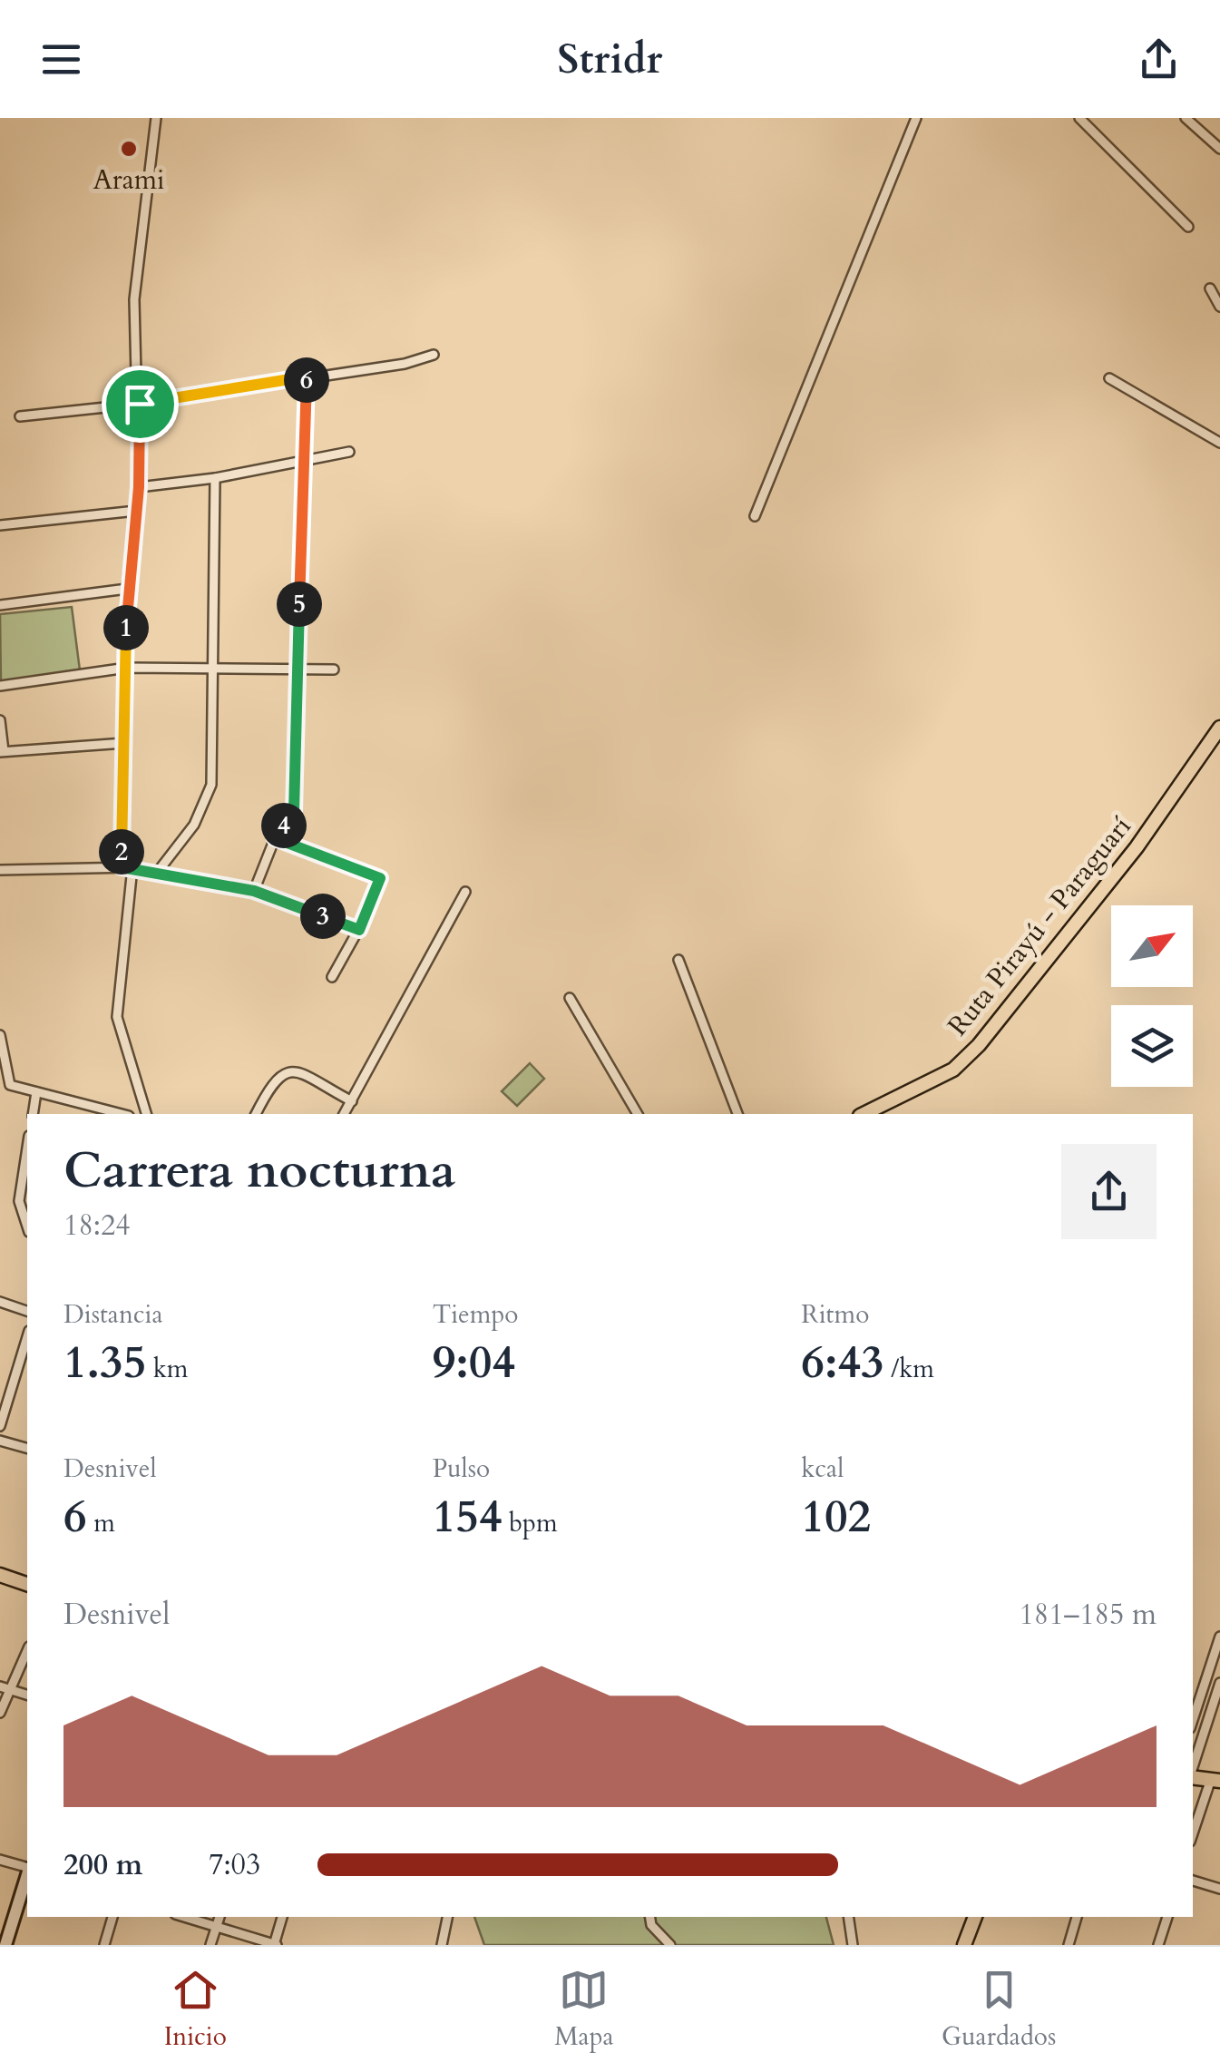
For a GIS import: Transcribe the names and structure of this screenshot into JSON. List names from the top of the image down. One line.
{"streets":{"main road":["Ruta Pirayú - Paraguarí"]},"places":["Arami"],"north":"top right","page":{"header":"Stridr","pins":["6","5","1","4","2","3"],"heading":["Carrera nocturna","18:24"],"stats":[["Distancia","1.35 km"],["Tiempo","9:04"],["Ritmo","6:43 /km"],["Desnivel","6 m"],["Pulso","154 bpm"],["kcal","102"]],"chart":["Desnivel","181–185 m"],"list":[{"name":"200 m","note":"7:03"}],"tabs":["Inicio","Mapa","Guardados"]}}
